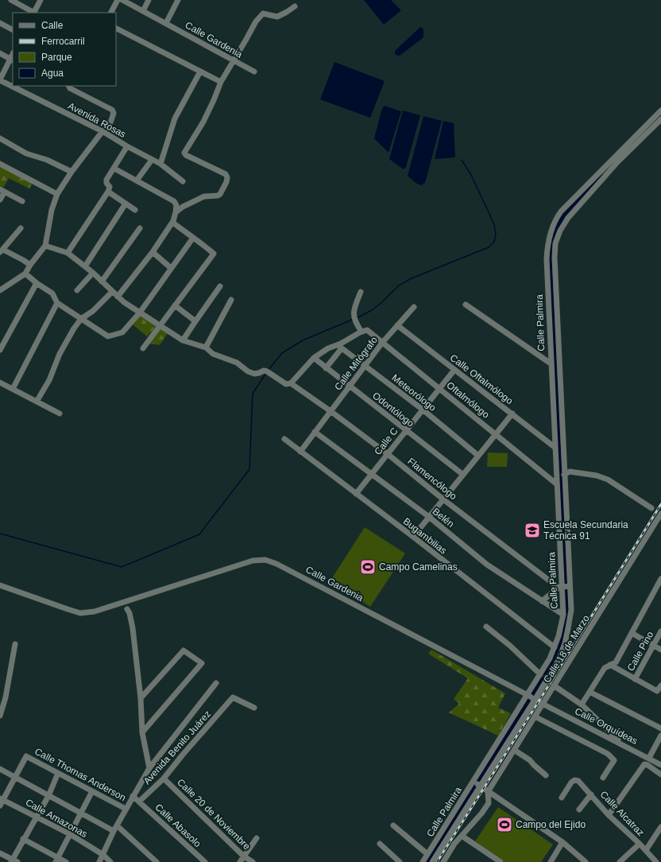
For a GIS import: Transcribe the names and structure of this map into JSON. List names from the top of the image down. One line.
{"streets":{"street":["Calle Gardenia","Avenida Rosas","Calle Palmira","Calle Mitógrafo","Calle Oftalmólogo","Meteorólogo","Oftalmólogo","Odontólogo","Calle C","Flamencólogo","Belén","Bugambilias","Calle 18 de Marzo","Calle Pino","Calle Orquídeas","Avenida Benito Juárez","Calle Thomas Anderson","Calle Alcatraz","Calle 20 de Noviembre","Calle Amazonas","Calle Abasolo"]},"crossings":[["Calle Gardenia","Calle Palmira"],["Calle Gardenia","Calle Orquídeas"],["Calle Palmira","Calle Oftalmólogo"],["Calle Palmira","Oftalmólogo"],["Calle Palmira","Flamencólogo"],["Calle Palmira","Belén"],["Calle Palmira","Bugambilias"],["Calle Mitógrafo","Calle Oftalmólogo"],["Calle Mitógrafo","Meteorólogo"],["Calle Mitógrafo","Oftalmólogo"],["Calle Mitógrafo","Odontólogo"],["Calle Mitógrafo","Flamencólogo"],["Calle Mitógrafo","Belén"],["Calle Mitógrafo","Bugambilias"],["Calle Oftalmólogo","Calle C"],["Meteorólogo","Calle C"],["Oftalmólogo","Calle C"],["Odontólogo","Calle C"],["Calle C","Flamencólogo"],["Calle C","Belén"],["Calle C","Bugambilias"],["Calle 18 de Marzo","Calle Orquídeas"],["Avenida Benito Juárez","Calle Thomas Anderson"],["Avenida Benito Juárez","Calle 20 de Noviembre"],["Avenida Benito Juárez","Calle Amazonas"],["Avenida Benito Juárez","Calle Abasolo"]],"places":{"school or university":["Escuela Secundaria Técnica 91"],"sports":["Campo Camelinas","Campo del Ejido"]},"legend":["Calle","Ferrocarril","Parque","Agua"]}
